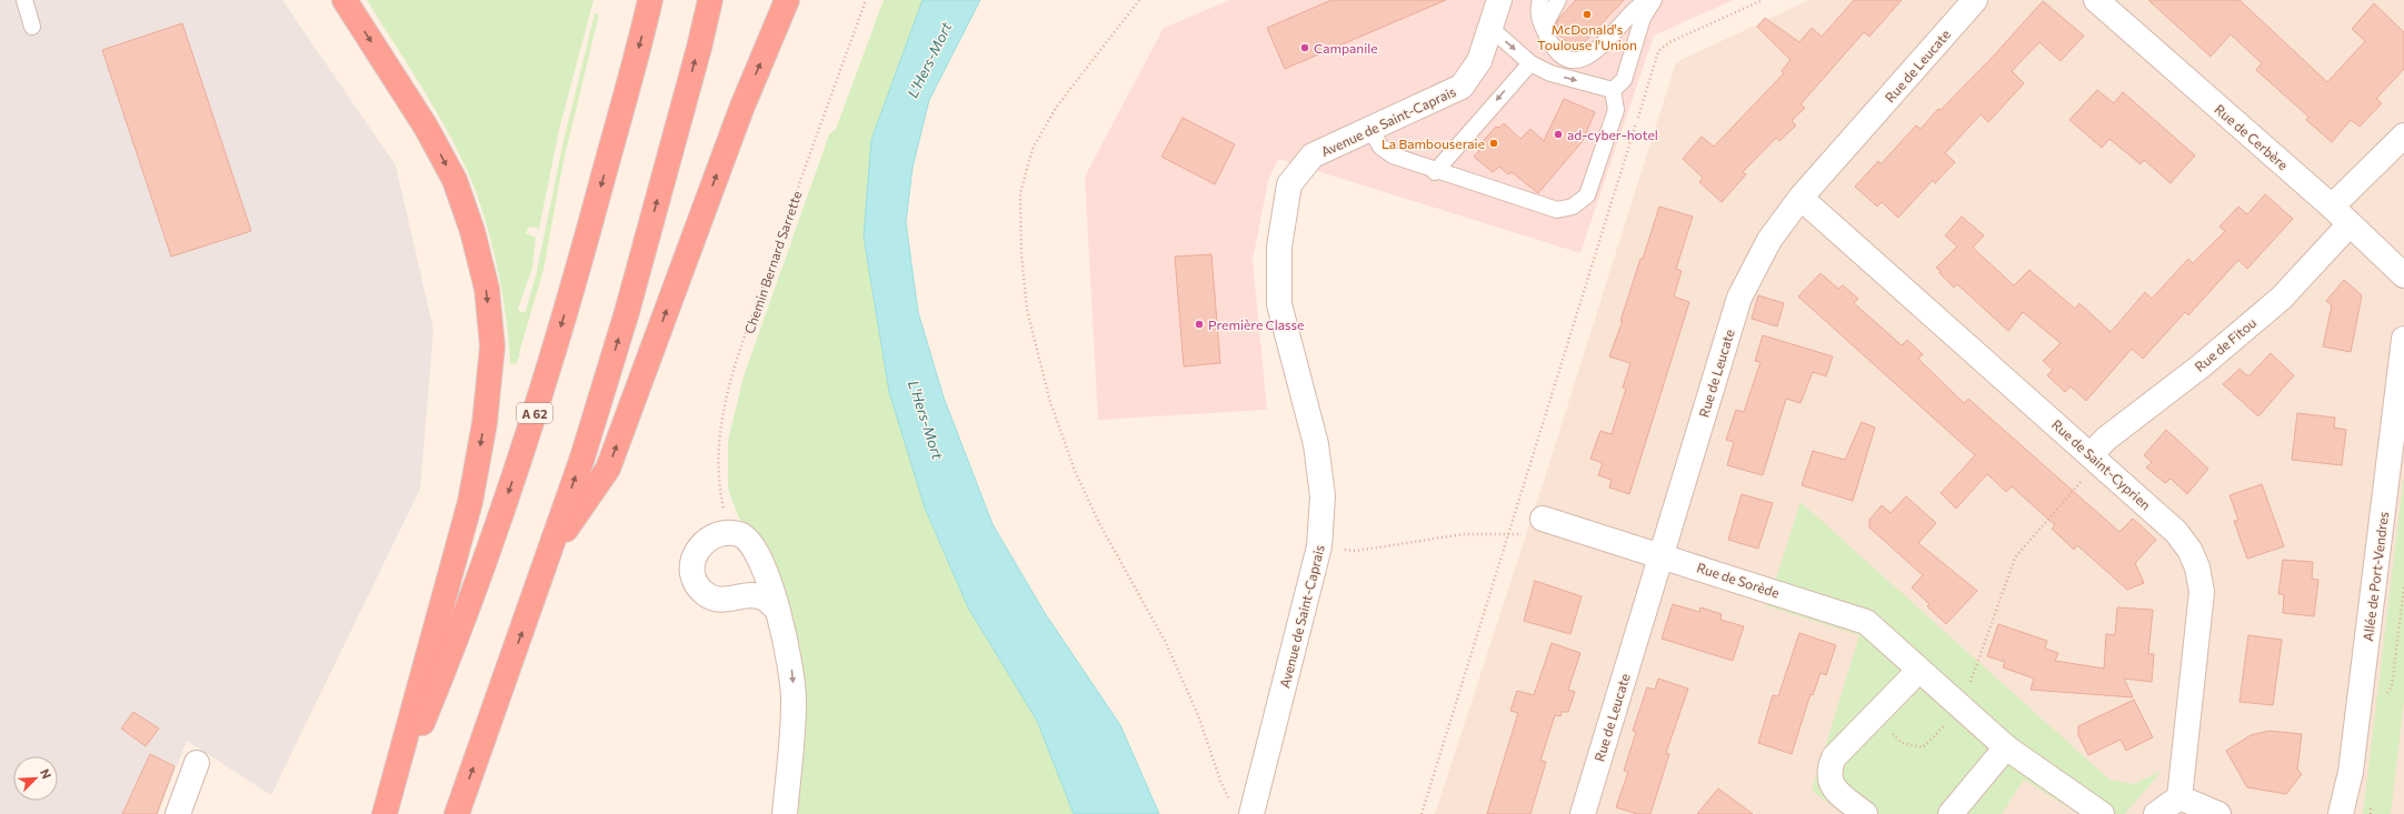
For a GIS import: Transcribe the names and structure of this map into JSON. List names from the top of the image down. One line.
{"streets":{"highway":["A 62"],"street":["Rue de Leucate","Avenue de Saint-Caprais","Rue de Cerbère","Rue de Fitou","Rue de Saint-Cyprien","Allée de Port-Vendres","Rue de Sorède"],"path":["Chemin Bernard Sarrette"]},"crossings":[["Rue de Leucate","Rue de Saint-Cyprien"],["Rue de Leucate","Rue de Sorède"],["Rue de Cerbère","Rue de Fitou"],["Rue de Fitou","Rue de Saint-Cyprien"]],"water":["L'Hers-Mort"],"places":["McDonald's Toulouse l'Union","Campanile","ad-cyber-hotel","La Bambouseraie","Première Classe"],"north":"top right"}
